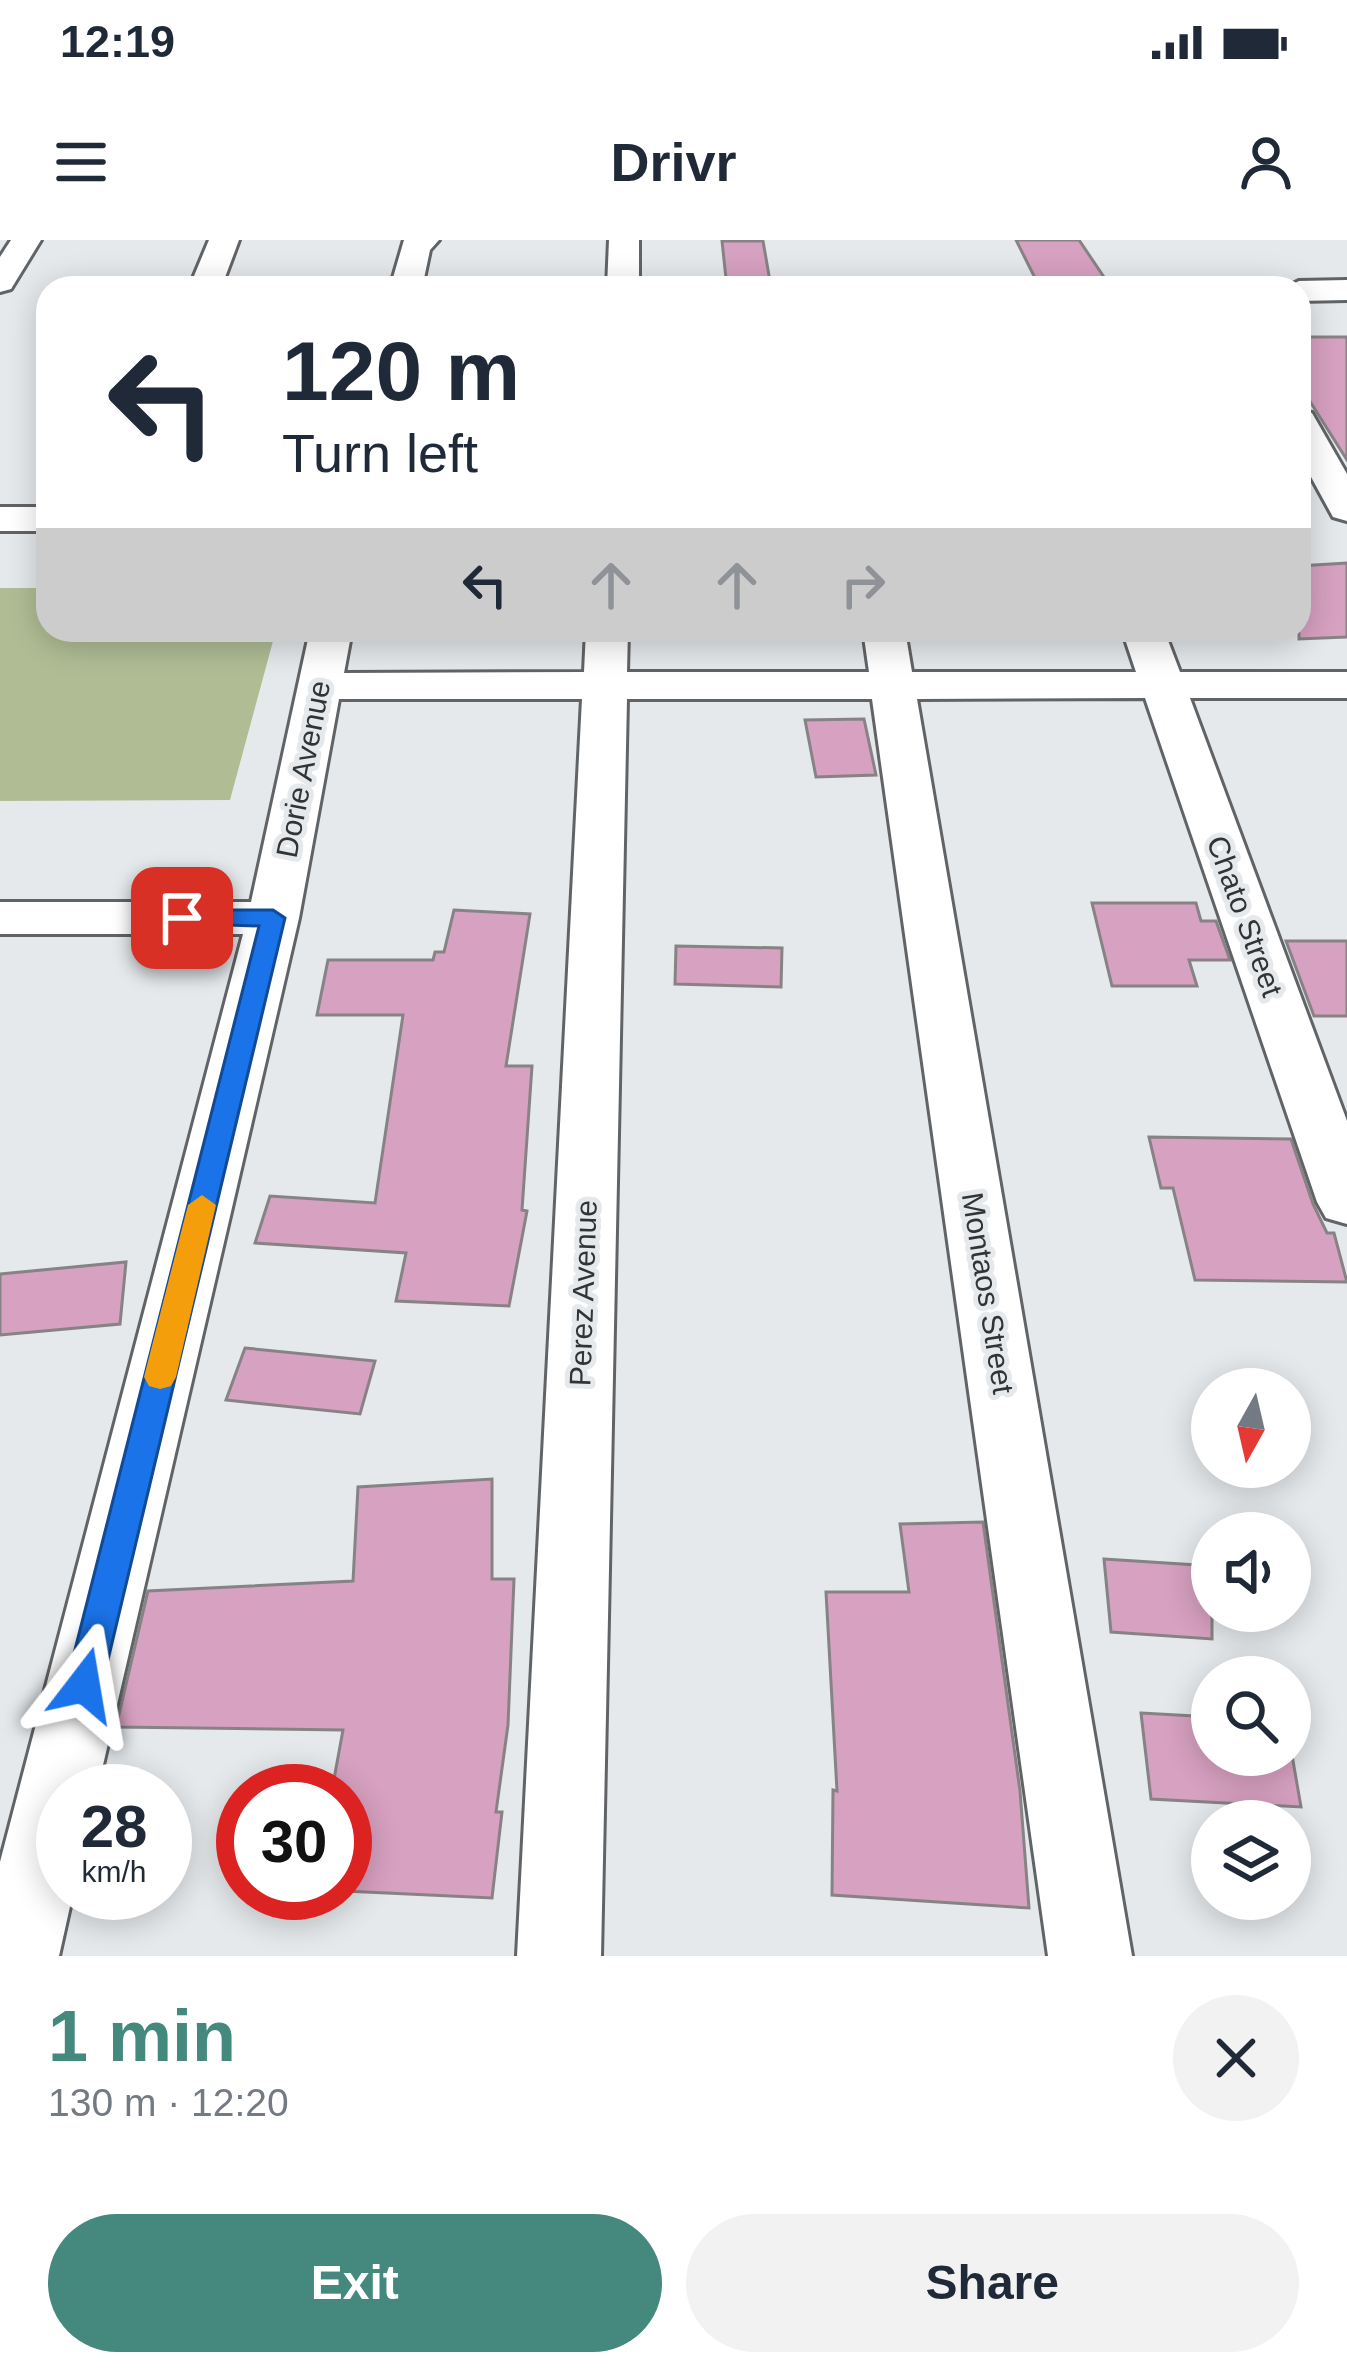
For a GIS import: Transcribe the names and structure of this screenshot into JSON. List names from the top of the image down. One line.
{"streets":{"street":["Dorie Avenue","Chato Street","Perez Avenue","Montaos Street"]},"north":"bottom","page":{"status":"12:19","header":"Drivr","turn":["120 m","Turn left"],"speed":"28 km/h","limit":"30","heading":["1 min","130 m · 12:20"],"buttons":["Exit","Share"]}}
